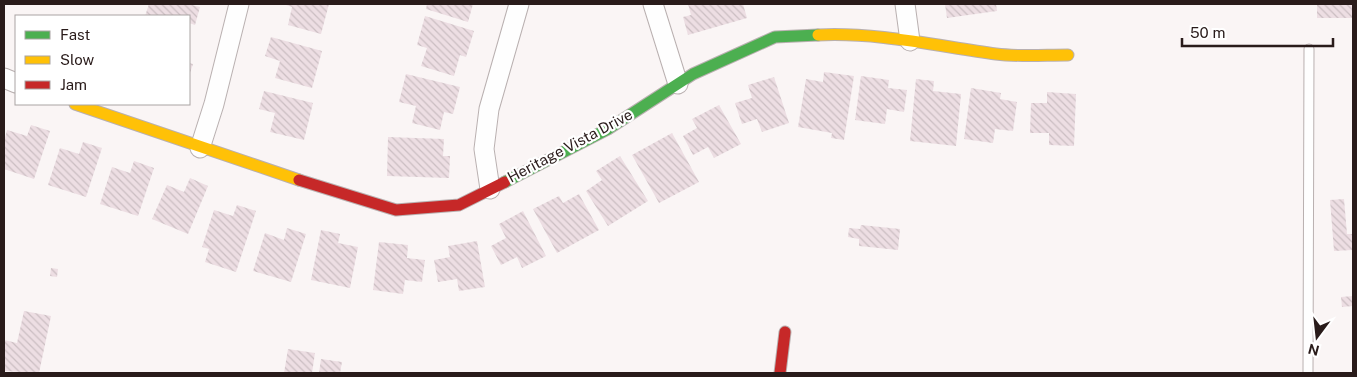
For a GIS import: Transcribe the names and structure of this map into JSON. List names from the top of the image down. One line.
{"streets":{"street":["Heritage Vista Drive"]},"legend":["Fast","Slow","Jam"],"scale_bar":"50 m","north":"bottom"}
